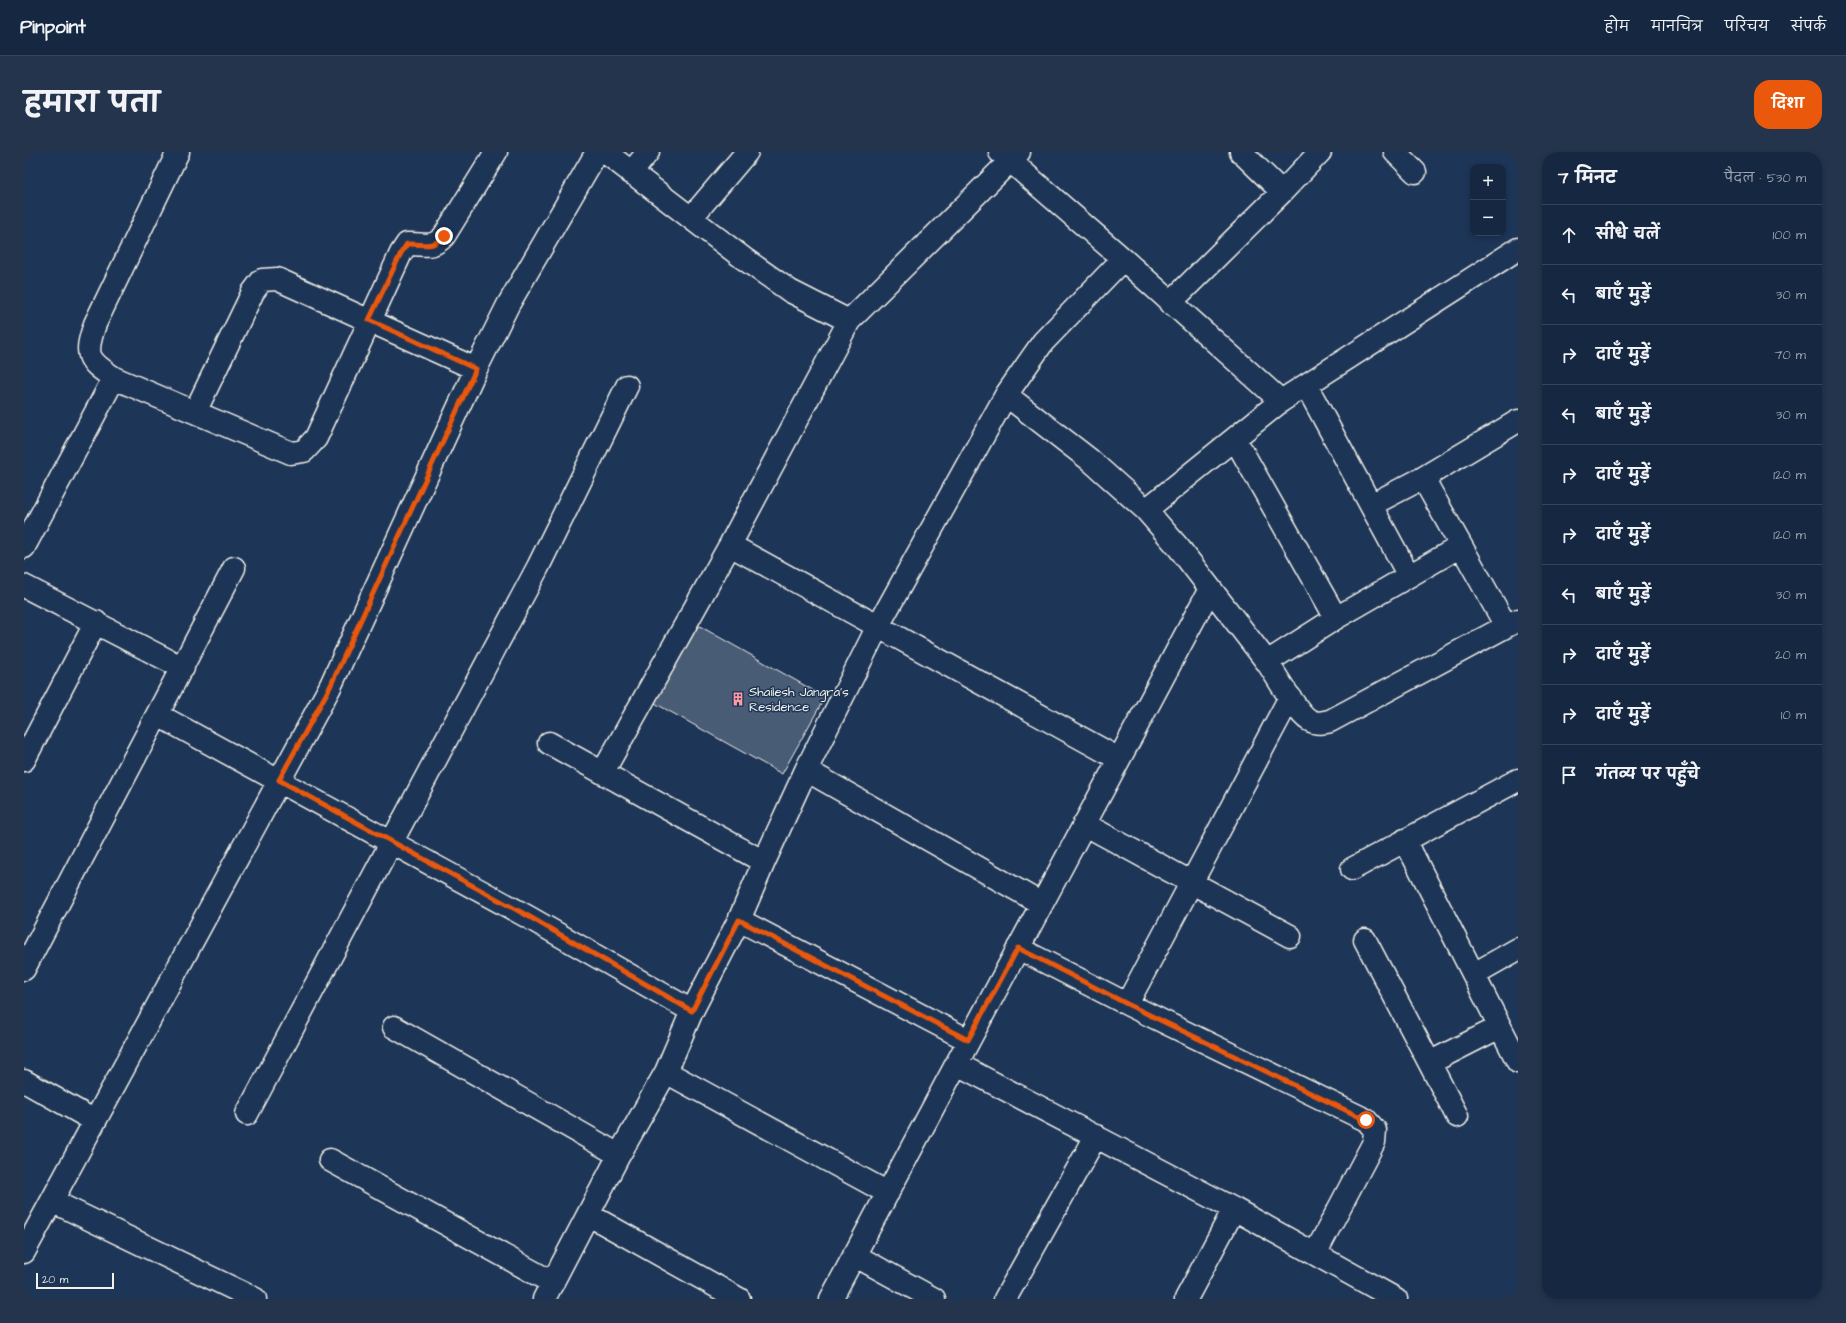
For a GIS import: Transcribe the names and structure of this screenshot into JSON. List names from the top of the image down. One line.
{"places":{"building":["Shailesh Jangra's Residence"]},"scale_bar":"20 m","page":{"header":"Pinpoint","nav":["होम","मानचित्र","परिचय","संपर्क"],"title":"हमारा पता","buttons":"दिशा","heading":["7 मिनट","पैदल · 530 m"],"map_buttons":["+","−"],"list":[["सीधे चलें","100 m"],["बाएँ मुड़ें","30 m"],["दाएँ मुड़ें","70 m"],["बाएँ मुड़ें","30 m"],["दाएँ मुड़ें","120 m"],["दाएँ मुड़ें","120 m"],["बाएँ मुड़ें","30 m"],["दाएँ मुड़ें","20 m"],["दाएँ मुड़ें","10 m"],"गंतव्य पर पहुँचे"],"scale":"20 m"}}
